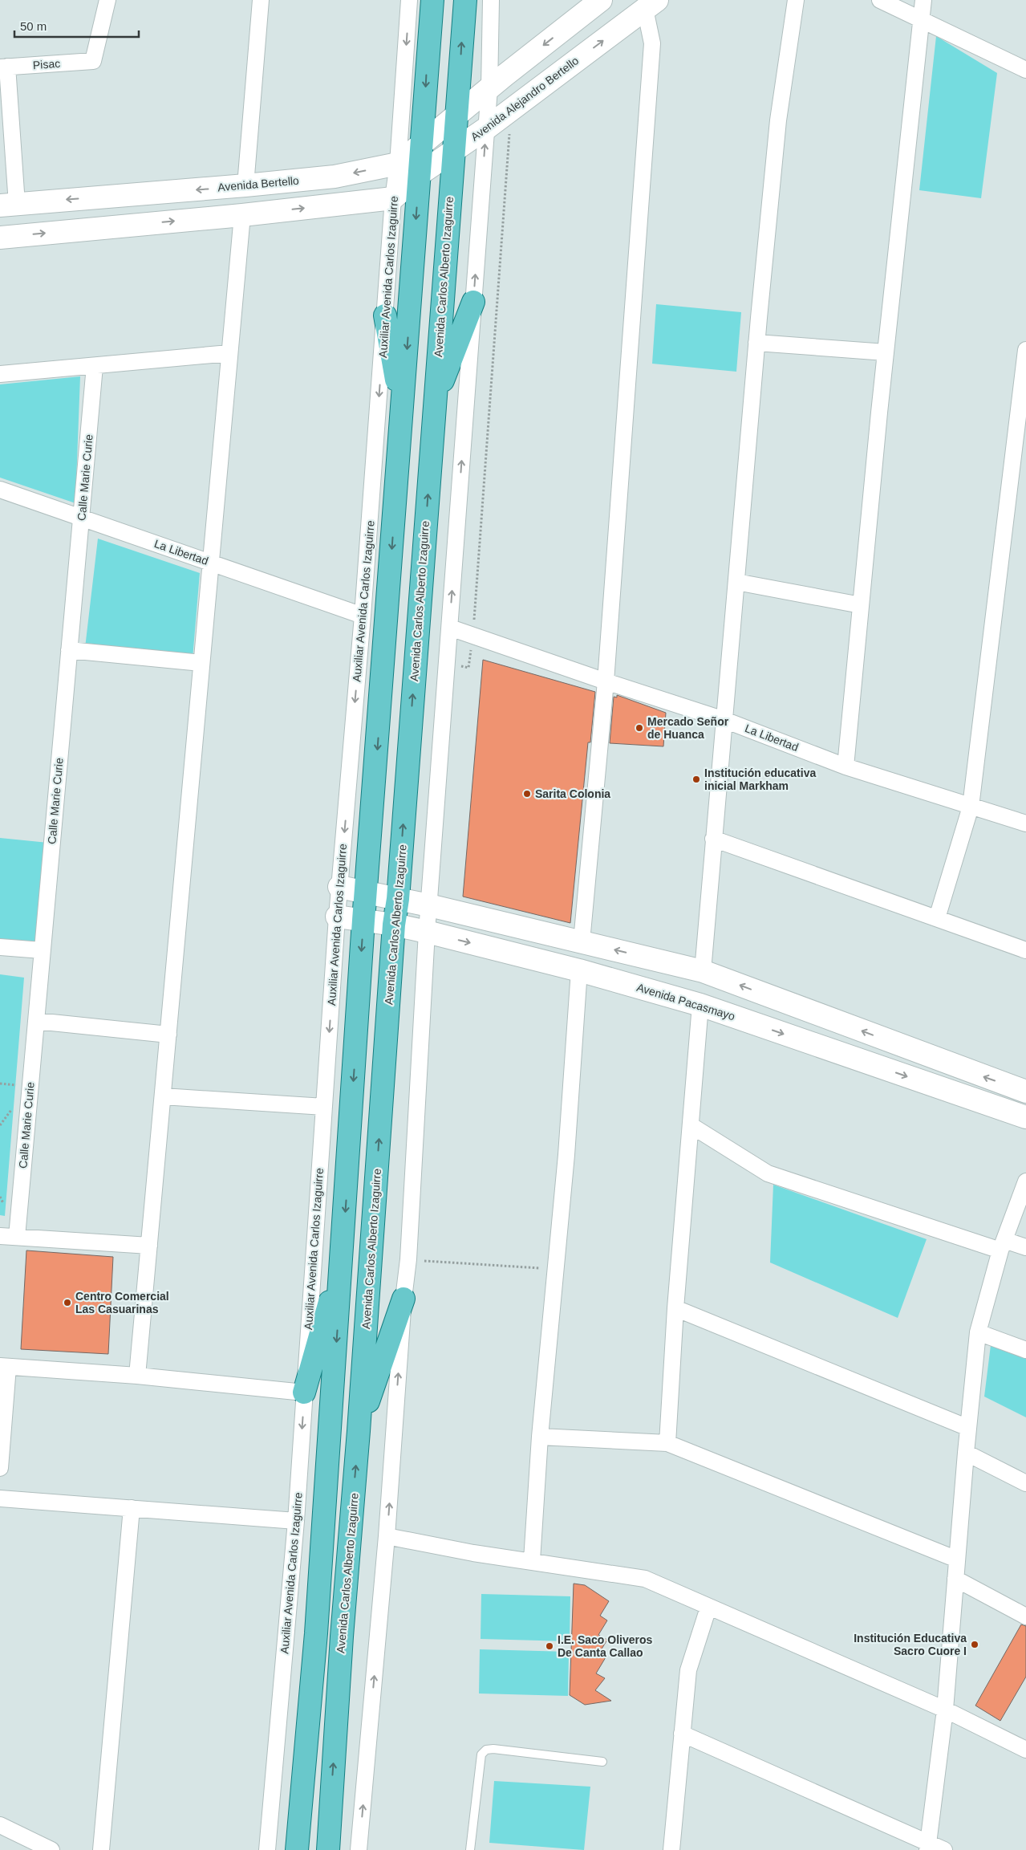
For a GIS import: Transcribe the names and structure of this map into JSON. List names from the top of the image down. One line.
{"streets":{"main road":["Avenida Alejandro Bertello","Avenida Bertello","Avenida Carlos Alberto Izaguirre","Avenida Pacasmayo"],"street":["Pisac","Auxiliar Avenida Carlos Izaguirre","Calle Marie Curie","La Libertad"]},"crossings":[["Avenida Alejandro Bertello","Auxiliar Avenida Carlos Izaguirre"],["Avenida Alejandro Bertello","Avenida Carlos Alberto Izaguirre"],["Avenida Bertello","Auxiliar Avenida Carlos Izaguirre"],["Avenida Bertello","Avenida Carlos Alberto Izaguirre"],["Auxiliar Avenida Carlos Izaguirre","La Libertad"],["Auxiliar Avenida Carlos Izaguirre","Avenida Pacasmayo"],["Avenida Carlos Alberto Izaguirre","Avenida Pacasmayo"],["Calle Marie Curie","La Libertad"]],"places":["Mercado Señor de Huanca","Institución educativa inicial Markham","Sarita Colonia","Centro Comercial Las Casuarinas","Institución Educativa Sacro Cuore I","I.E. Saco Oliveros De Canta Callao"],"scale_bar":"50 m"}
